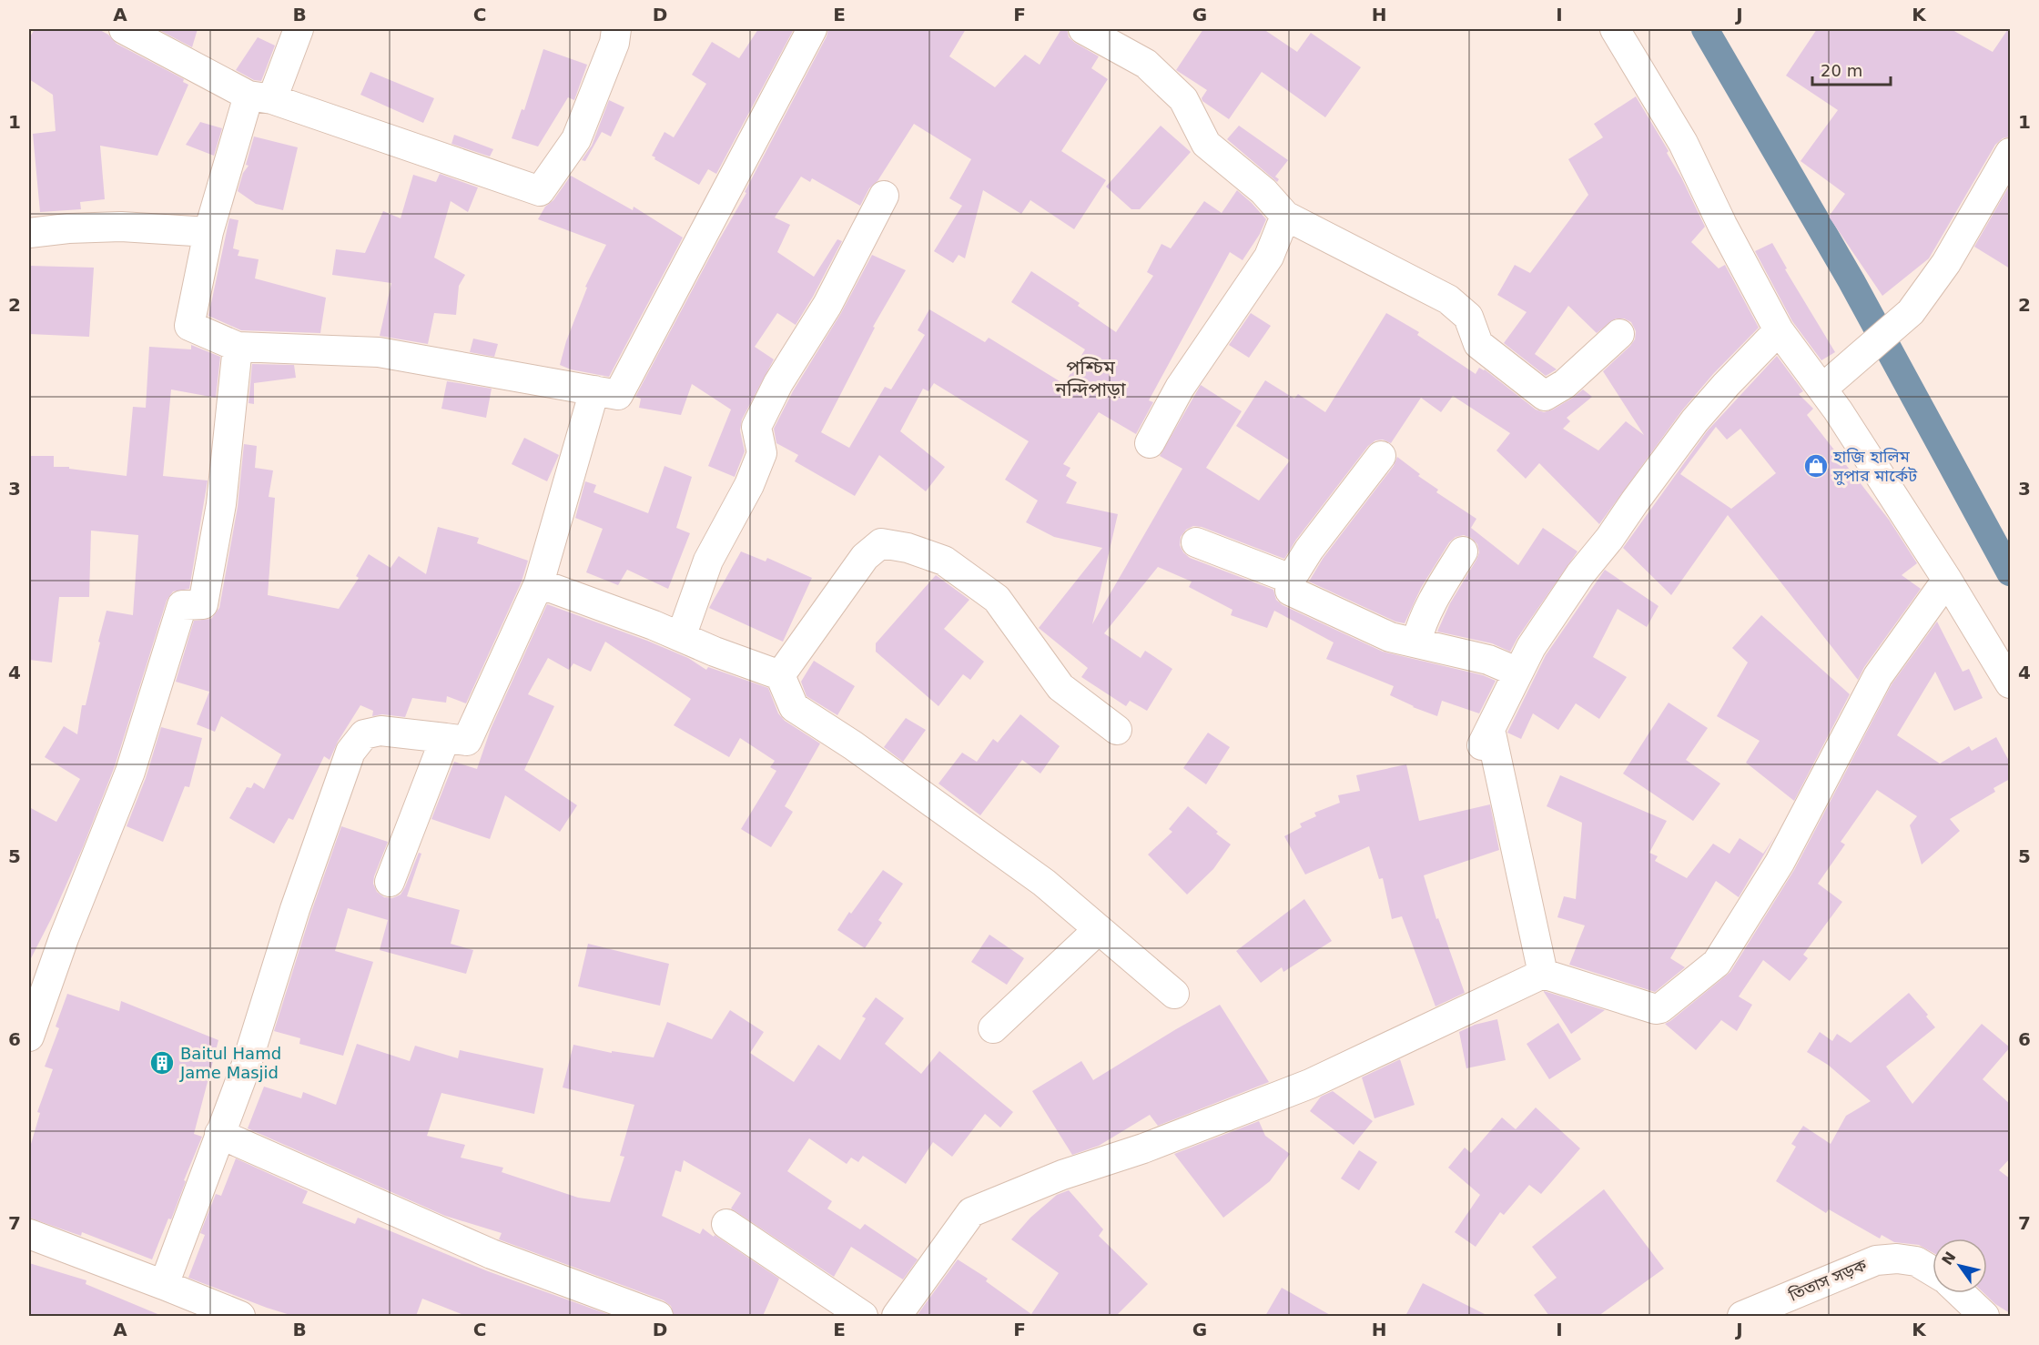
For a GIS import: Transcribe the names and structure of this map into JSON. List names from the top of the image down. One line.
{"streets":{"street":["তিতাস সড়ক"]},"districts":["পশ্চিম নন্দিপাড়া"],"places":{"shop":["হাজি হালিম সুপার মার্কেট"],"building":["Baitul Hamd Jame Masjid"]},"scale_bar":"20 m","north":"top left","grid":{"columns":["A","B","C","D","E","F","G","H","I","J","K"],"rows":["1","2","3","4","5","6","7"]}}
